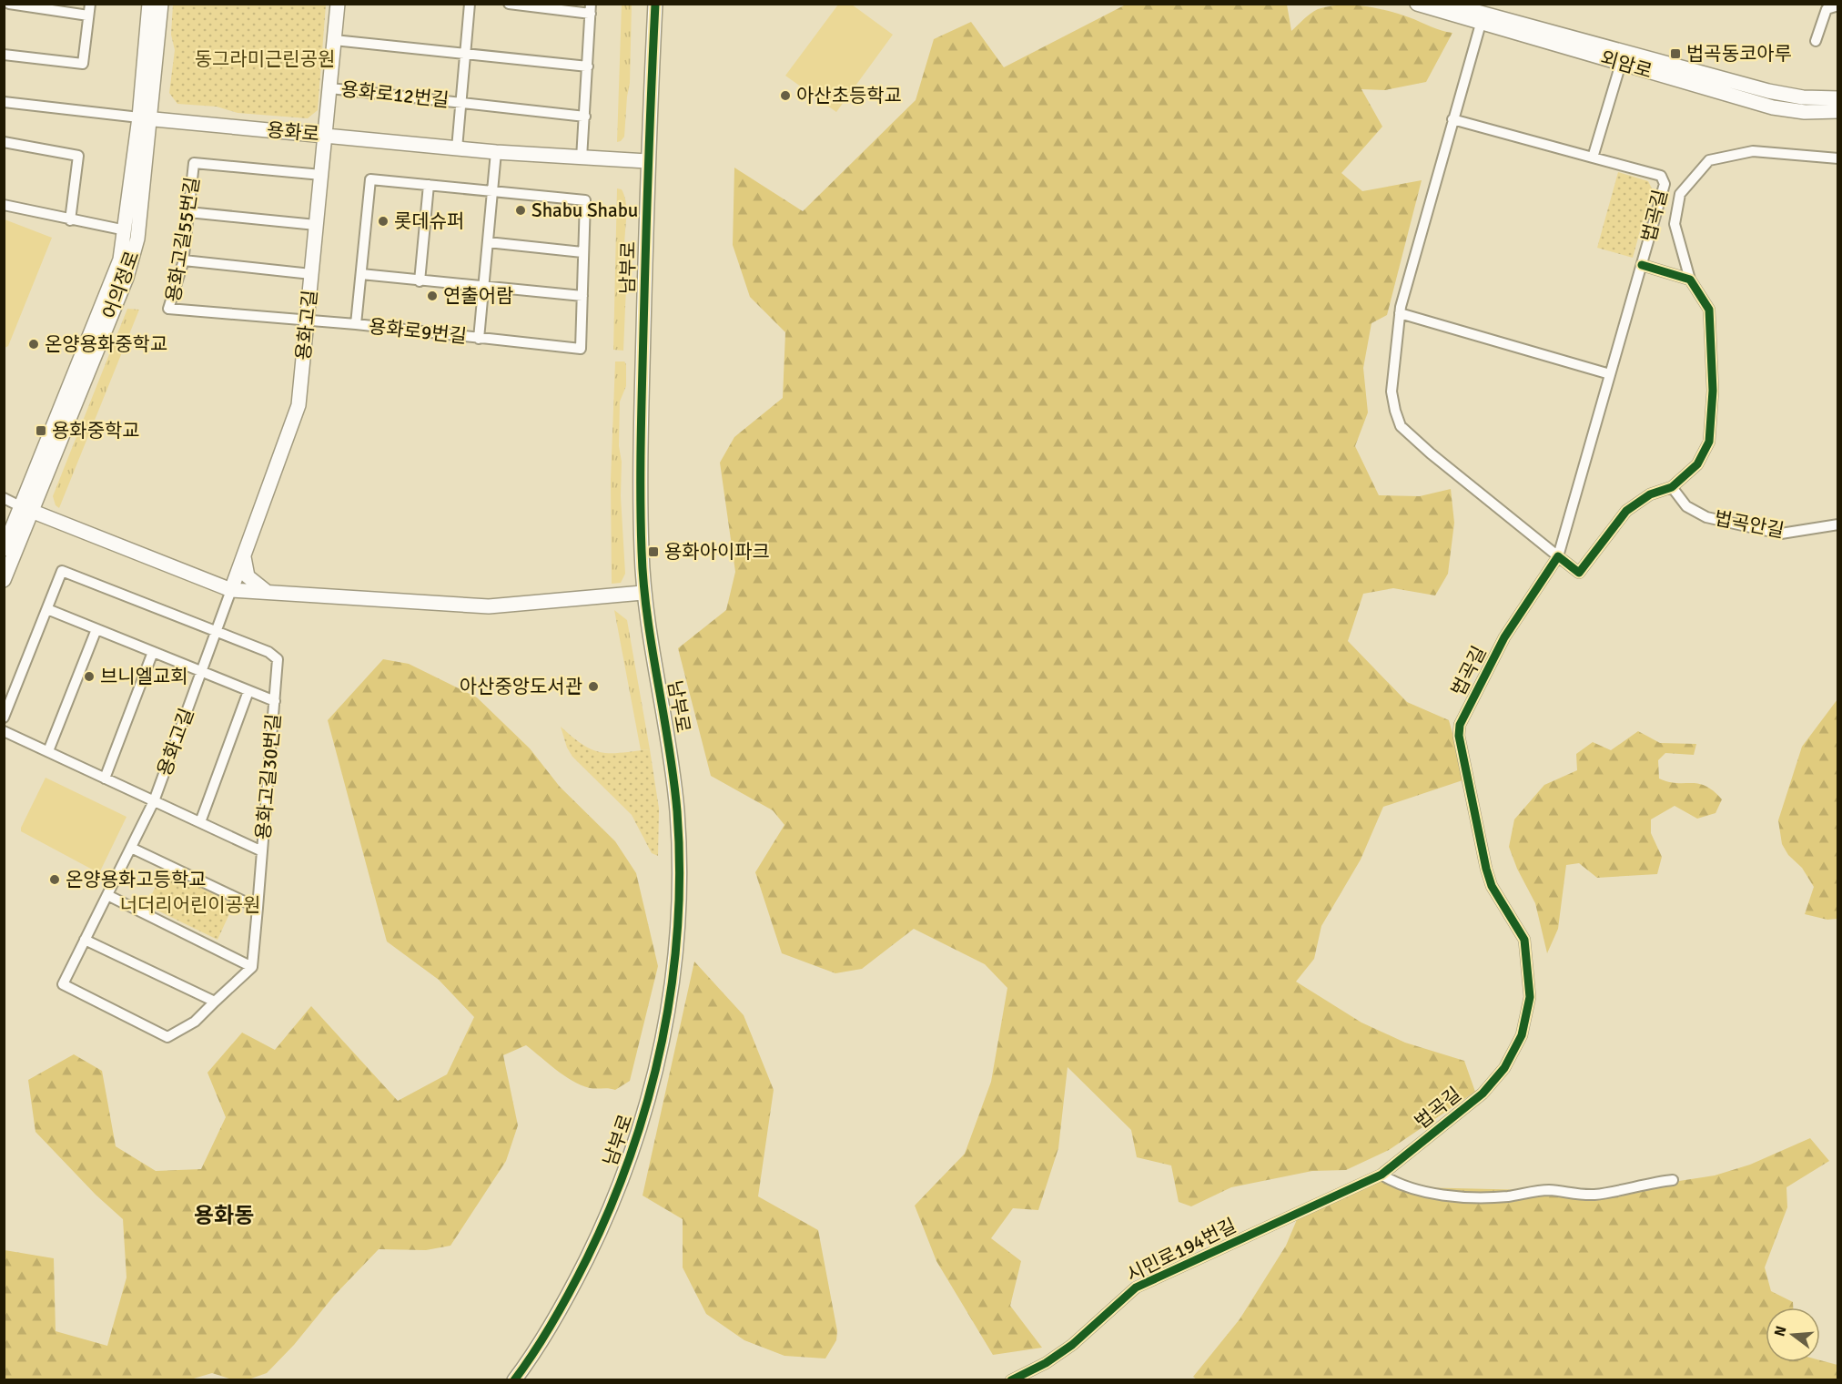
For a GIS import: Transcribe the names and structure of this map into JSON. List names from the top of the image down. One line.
{"streets":{"street":["외암로","용화로12번길","용화로","법곡길","용화고길55번길","남부로","어의정로","용화고길","용화로9번길","법곡안길","용화고길30번길","시민로194번길"]},"crossings":[["용화로12번길","용화로"],["용화로12번길","용화고길"],["용화로","남부로"],["용화로","어의정로"],["용화로","용화고길"],["용화로","용화로9번길"],["법곡길","시민로194번길"],["용화고길55번길","용화고길"],["용화고길55번길","용화로9번길"],["용화고길","용화로9번길"],["용화고길","용화고길30번길"]],"districts":["용화동"],"parks":["동그라미근린공원","너더리어린이공원"],"places":{"transit":["법곡동코아루","용화중학교","용화아이파크"],"other":["아산초등학교","Shabu Shabu","롯데슈퍼","연출어람","온양용화중학교","브니엘교회","아산중앙도서관","온양용화고등학교"]},"north":"left"}
